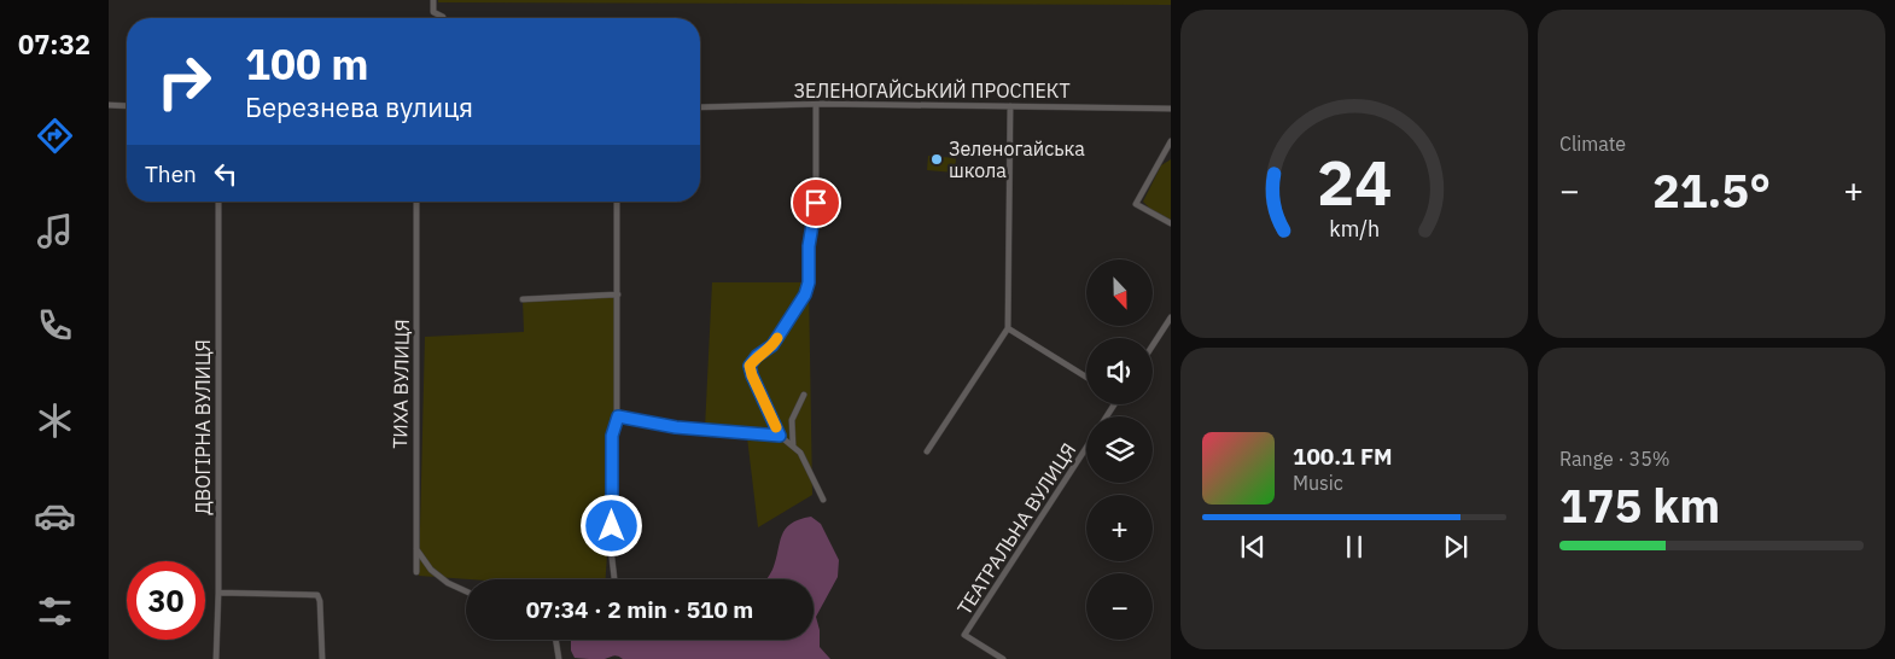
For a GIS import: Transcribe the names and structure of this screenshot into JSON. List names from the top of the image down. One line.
{"streets":{"street":["ЗЕЛЕНОГАЙСЬКИЙ ПРОСПЕКТ","ТИХА ВУЛИЦЯ","ДВОГІРНА ВУЛИЦЯ","ТЕАТРАЛЬНА ВУЛИЦЯ"]},"places":["Зеленогайська школа"],"north":"bottom","page":{"tabs":"07:32","tile":["Climate",["Range · 35%","175 km"]],"turn":["100 m","Березнева вулиця"],"then":"Then","heat":["−","21.5°","+"],"map_buttons":["+","−"],"song":["100.1 FM","Music"],"limit":"30","trip":"07:34 · 2 min · 510 m","gauge":["24","km/h"]}}
